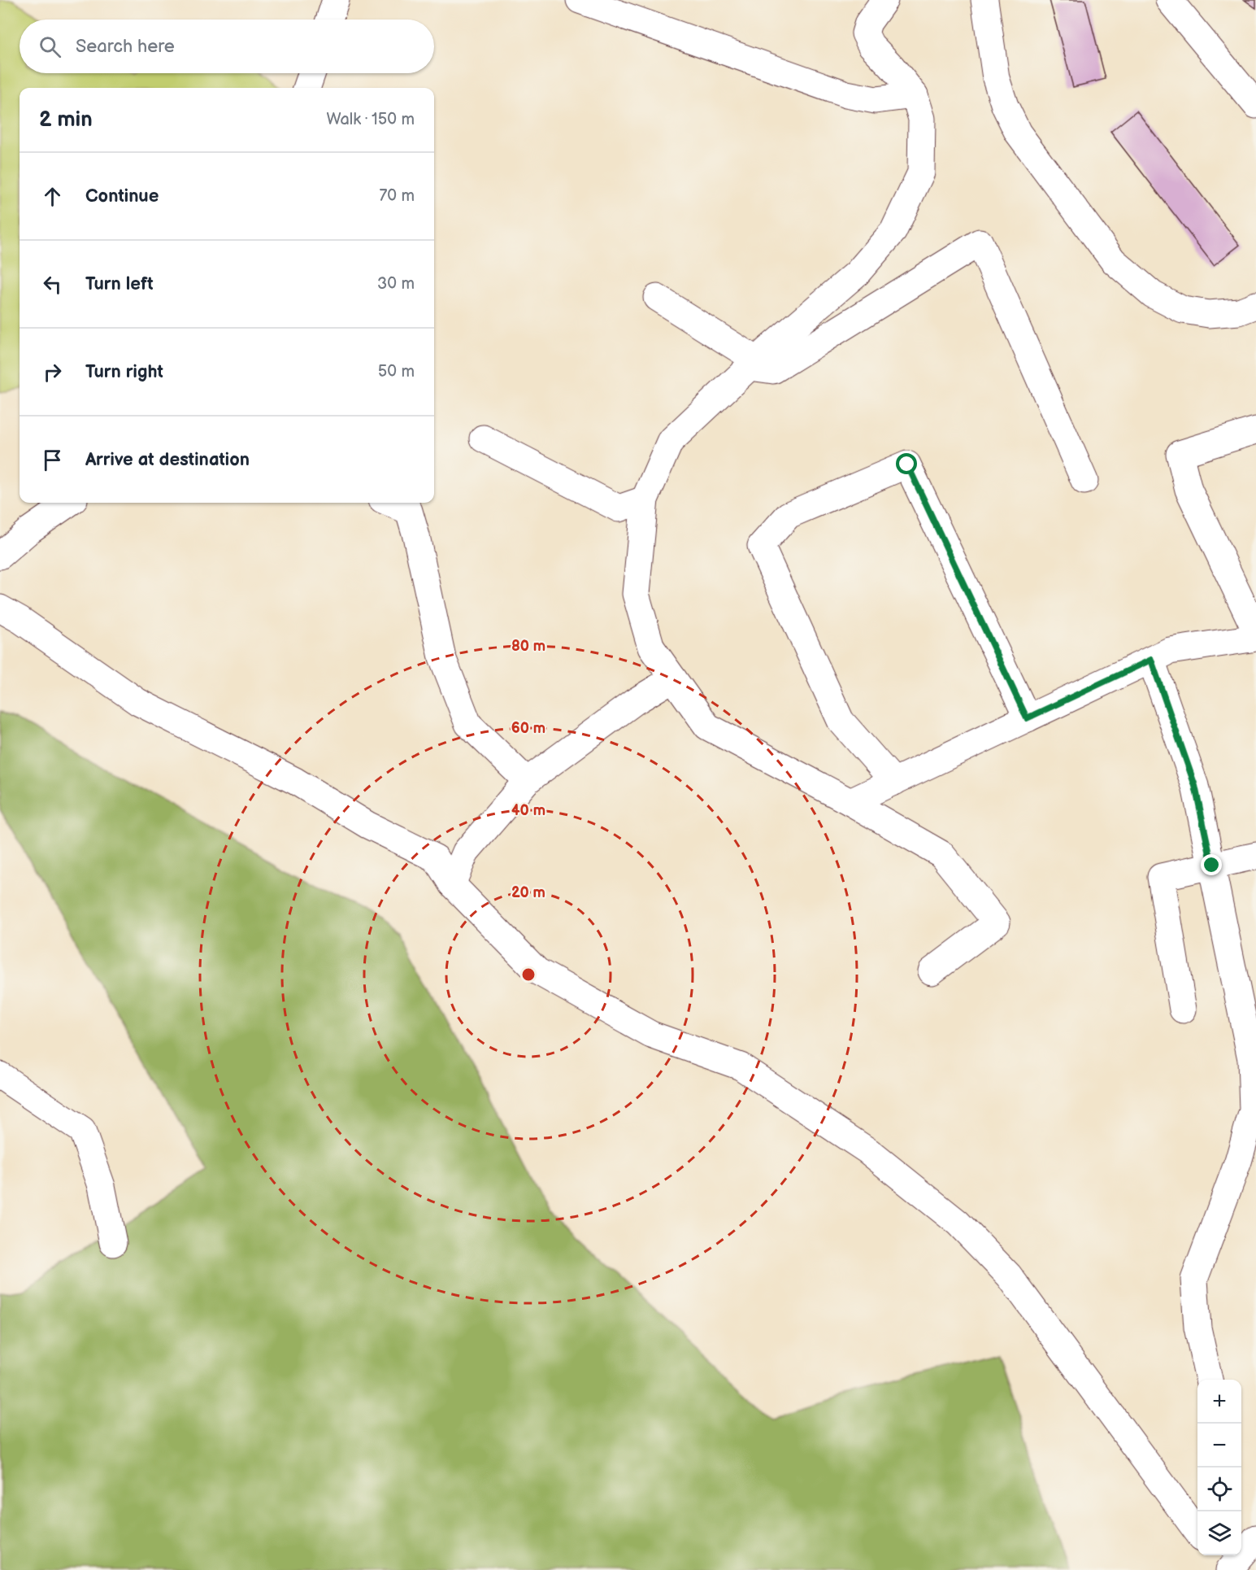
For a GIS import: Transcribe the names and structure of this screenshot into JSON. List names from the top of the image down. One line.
{"page":{"search":"Search here","heading":["2 min","Walk · 150 m"],"list":[["Continue","70 m"],["Turn left","30 m"],["Turn right","50 m"],"Arrive at destination"],"map_buttons":["+","−"]},"rings":["80 m","60 m","40 m","20 m"]}
